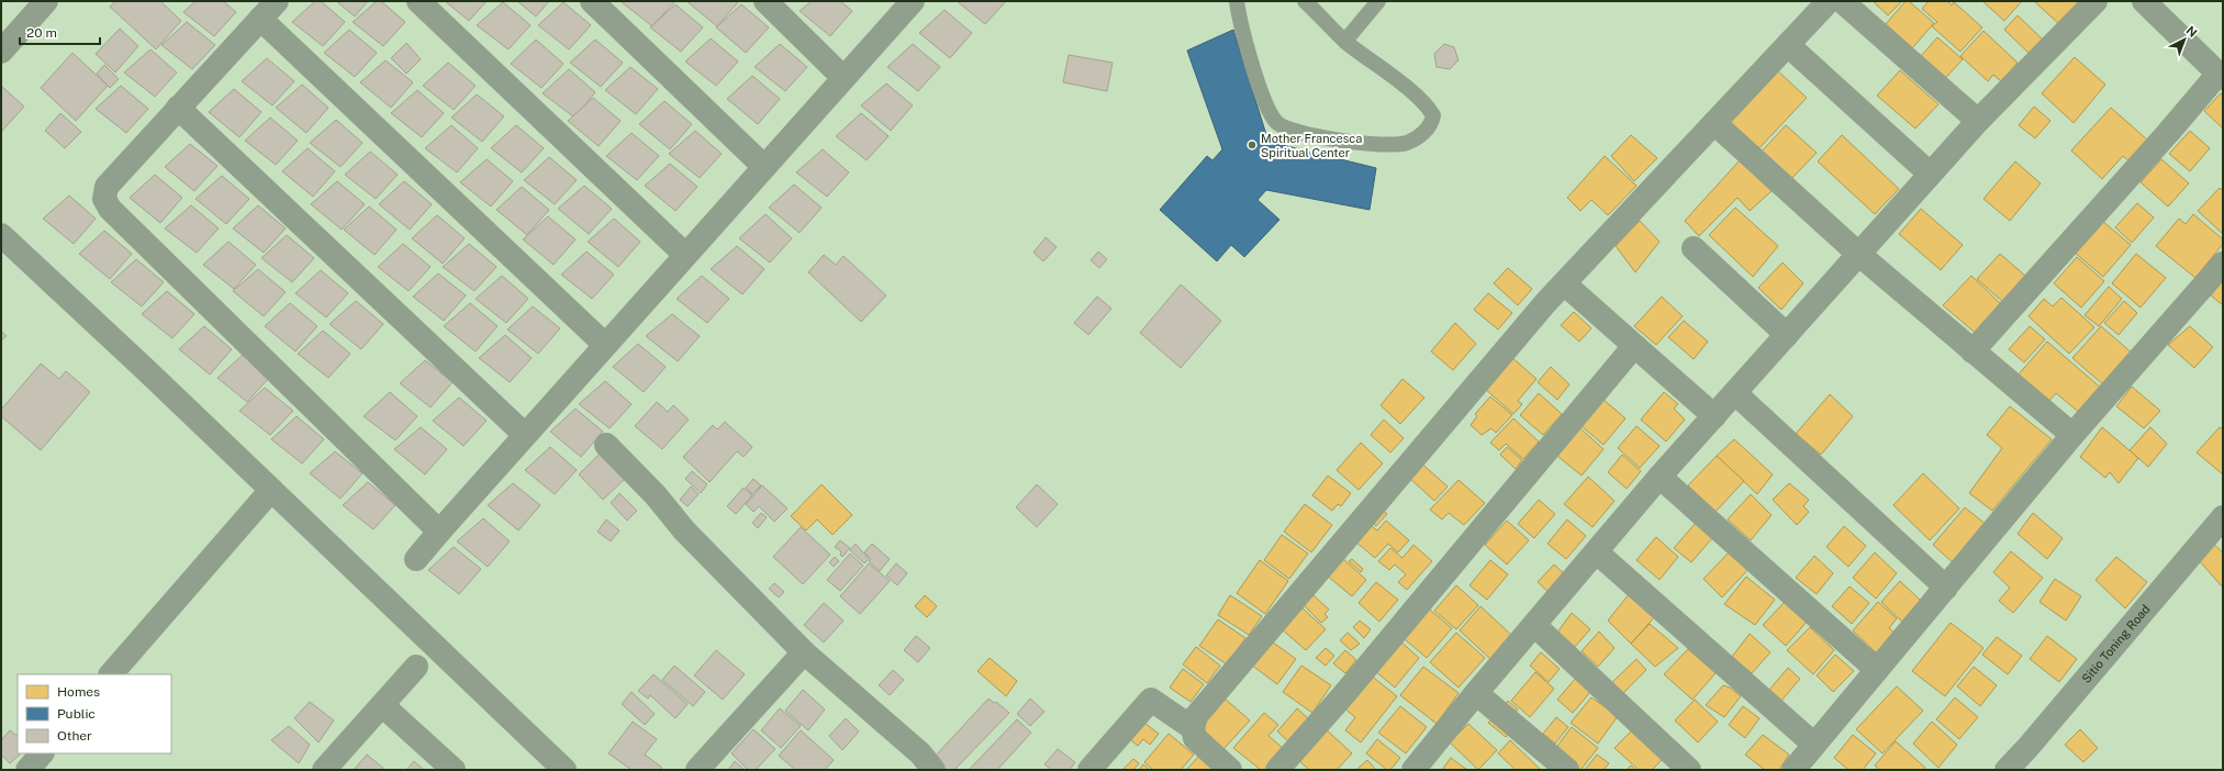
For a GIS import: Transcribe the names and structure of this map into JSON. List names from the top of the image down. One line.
{"streets":{"street":["Sitio Toning Road"]},"places":["Mother Francesca Spiritual Center"],"legend":["Homes","Public","Other"],"scale_bar":"20 m","north":"top right"}
